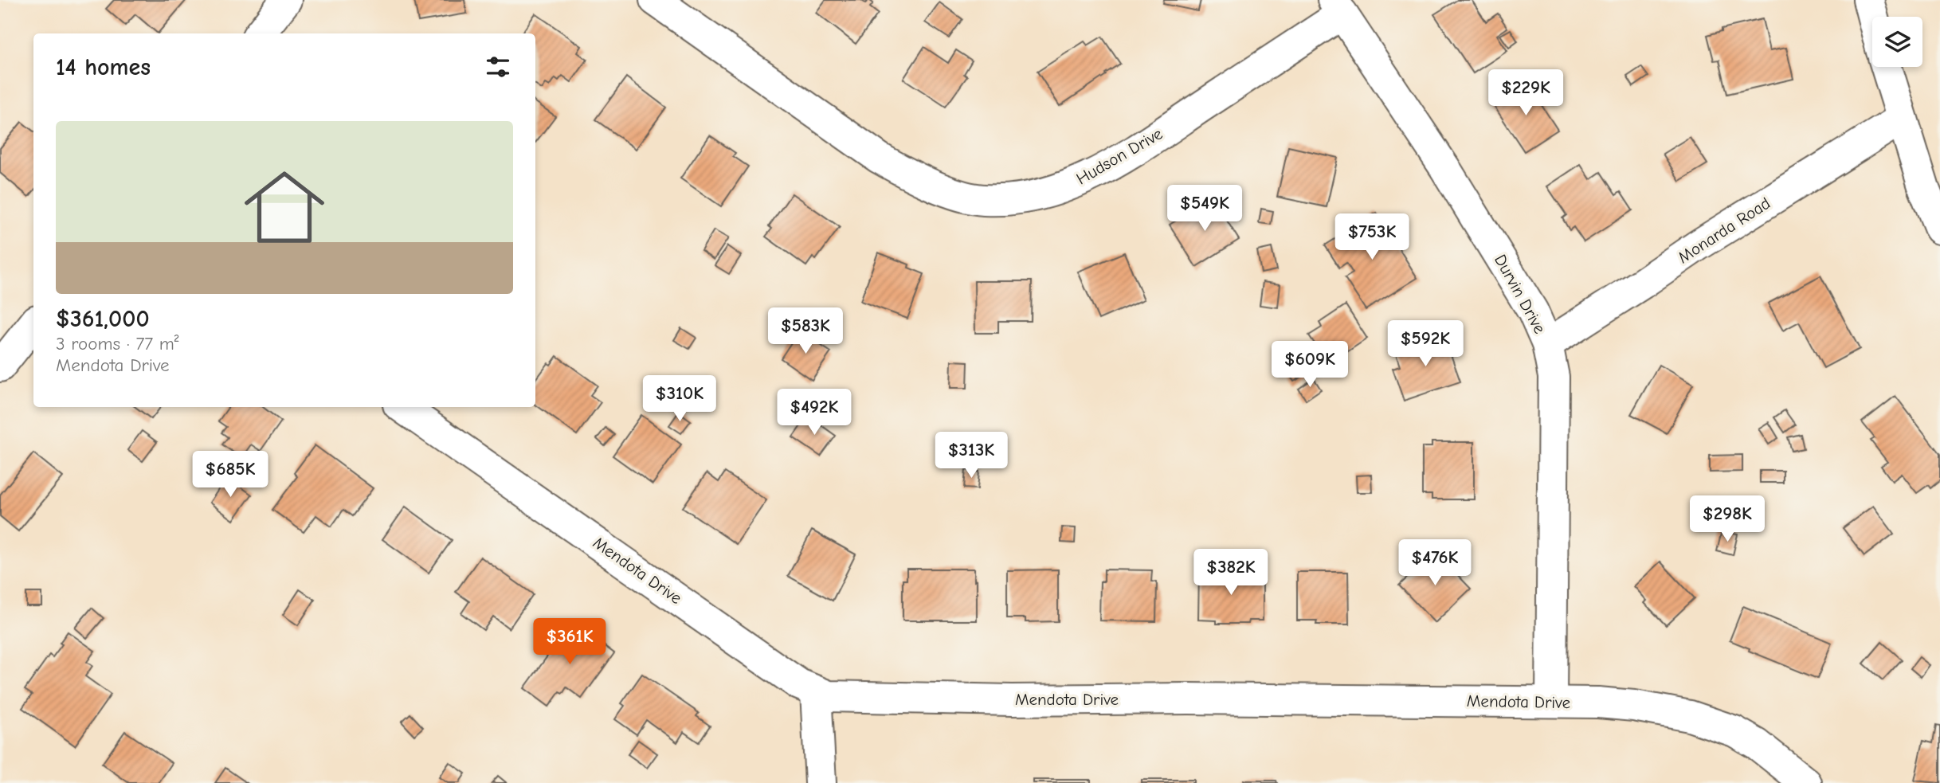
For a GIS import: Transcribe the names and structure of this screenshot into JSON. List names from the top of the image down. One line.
{"streets":{"street":["Hudson Drive","Monarda Road","Durvin Drive","Mendota Drive"]},"crossings":[["Hudson Drive","Durvin Drive"],["Monarda Road","Durvin Drive"],["Durvin Drive","Mendota Drive"]],"page":{"heading":"14 homes","price":["$229K","$549K","$753K","$583K","$592K","$609K","$310K","$492K","$313K","$685K","$298K","$476K","$382K","$361K"],"list":[{"name":"$361,000","note":"3 rooms · 77 m² · Mendota Drive"}]}}
